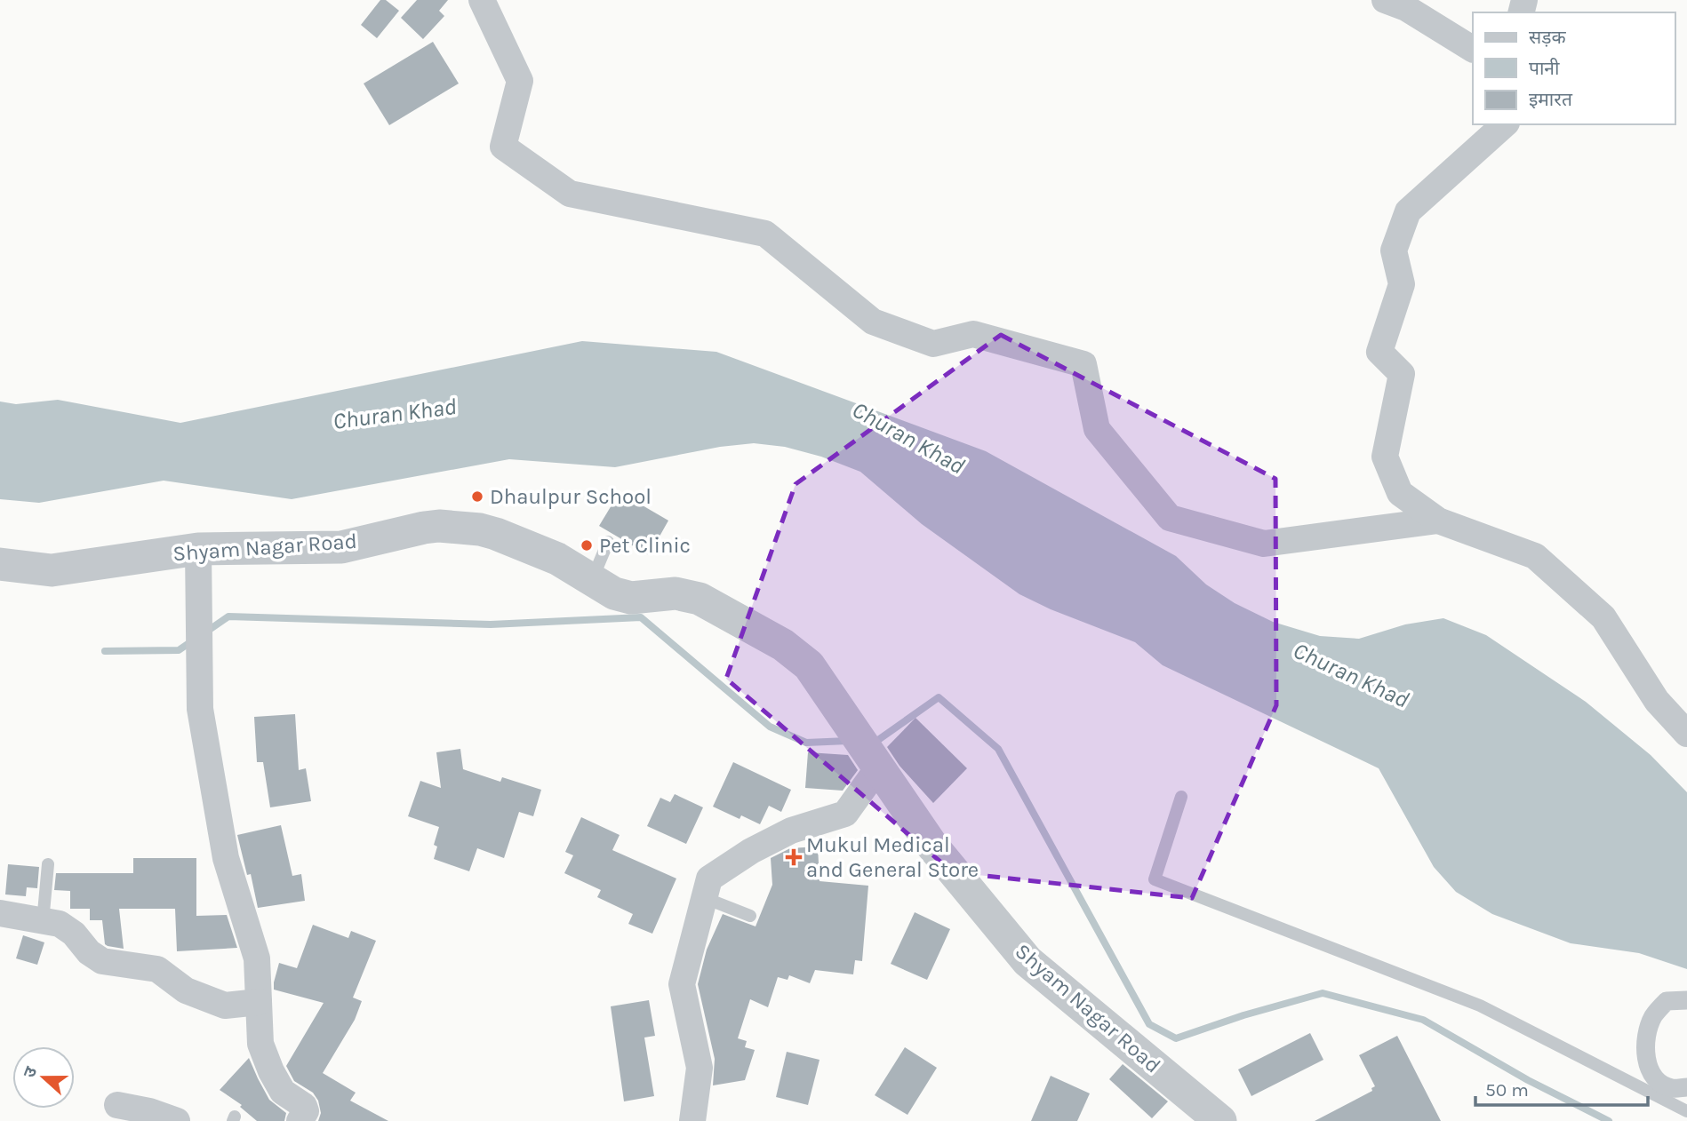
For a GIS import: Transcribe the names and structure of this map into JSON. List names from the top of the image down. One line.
{"streets":{"street":["Shyam Nagar Road"]},"water":["Churan Khad"],"places":{"other":["Dhaulpur School","Pet Clinic"],"health":["Mukul Medical and General Store"]},"legend":["सड़क","पानी","इमारत"],"scale_bar":"50 m","north":"left"}
